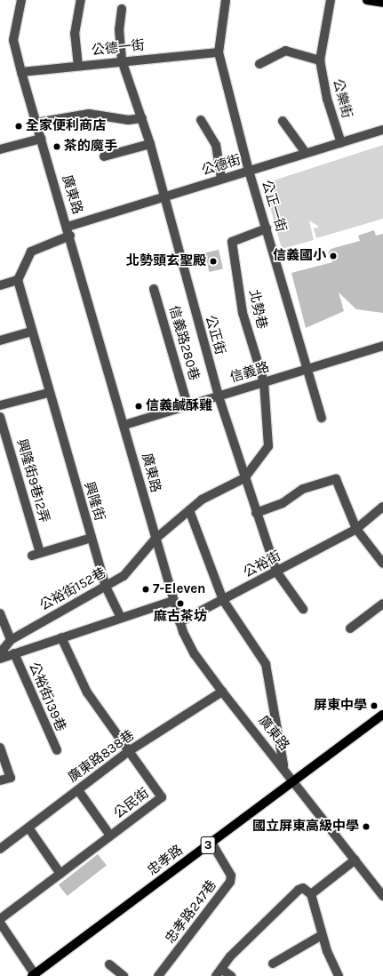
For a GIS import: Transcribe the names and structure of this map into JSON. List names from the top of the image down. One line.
{"streets":{"main road":["3","忠孝路"],"street":["公德一街","公樂街","公德街","廣東路","公正一街","北勢巷","公正街","信義路280巷","信義路","興隆街9巷12弄","興隆街","公裕街","公裕街152巷","公裕街139巷","廣東路838巷","公民街","忠孝路247巷"]},"crossings":[["公德一街","廣東路"],["公德一街","公正一街"],["公德一街","公正街"],["公樂街","公德街"],["公德街","廣東路"],["公德街","公正一街"],["公德街","公正街"],["廣東路","信義路"],["廣東路","公裕街"],["廣東路","公裕街152巷"],["廣東路","廣東路838巷"],["廣東路","忠孝路"],["公正一街","北勢巷"],["公正一街","信義路"],["北勢巷","公正街"],["北勢巷","信義路"],["北勢巷","公裕街152巷"],["公正街","信義路"],["公正街","公裕街"],["公正街","公裕街152巷"],["信義路280巷","信義路"],["興隆街9巷12弄","興隆街"],["興隆街","公裕街152巷"],["廣東路838巷","公民街"],["忠孝路","忠孝路247巷"]],"places":["全家便利商店","茶的魔手","信義國小","北勢頭玄聖殿","信義鹹酥雞","7-Eleven","麻古茶坊","屏東中學","國立屏東高級中學"]}
